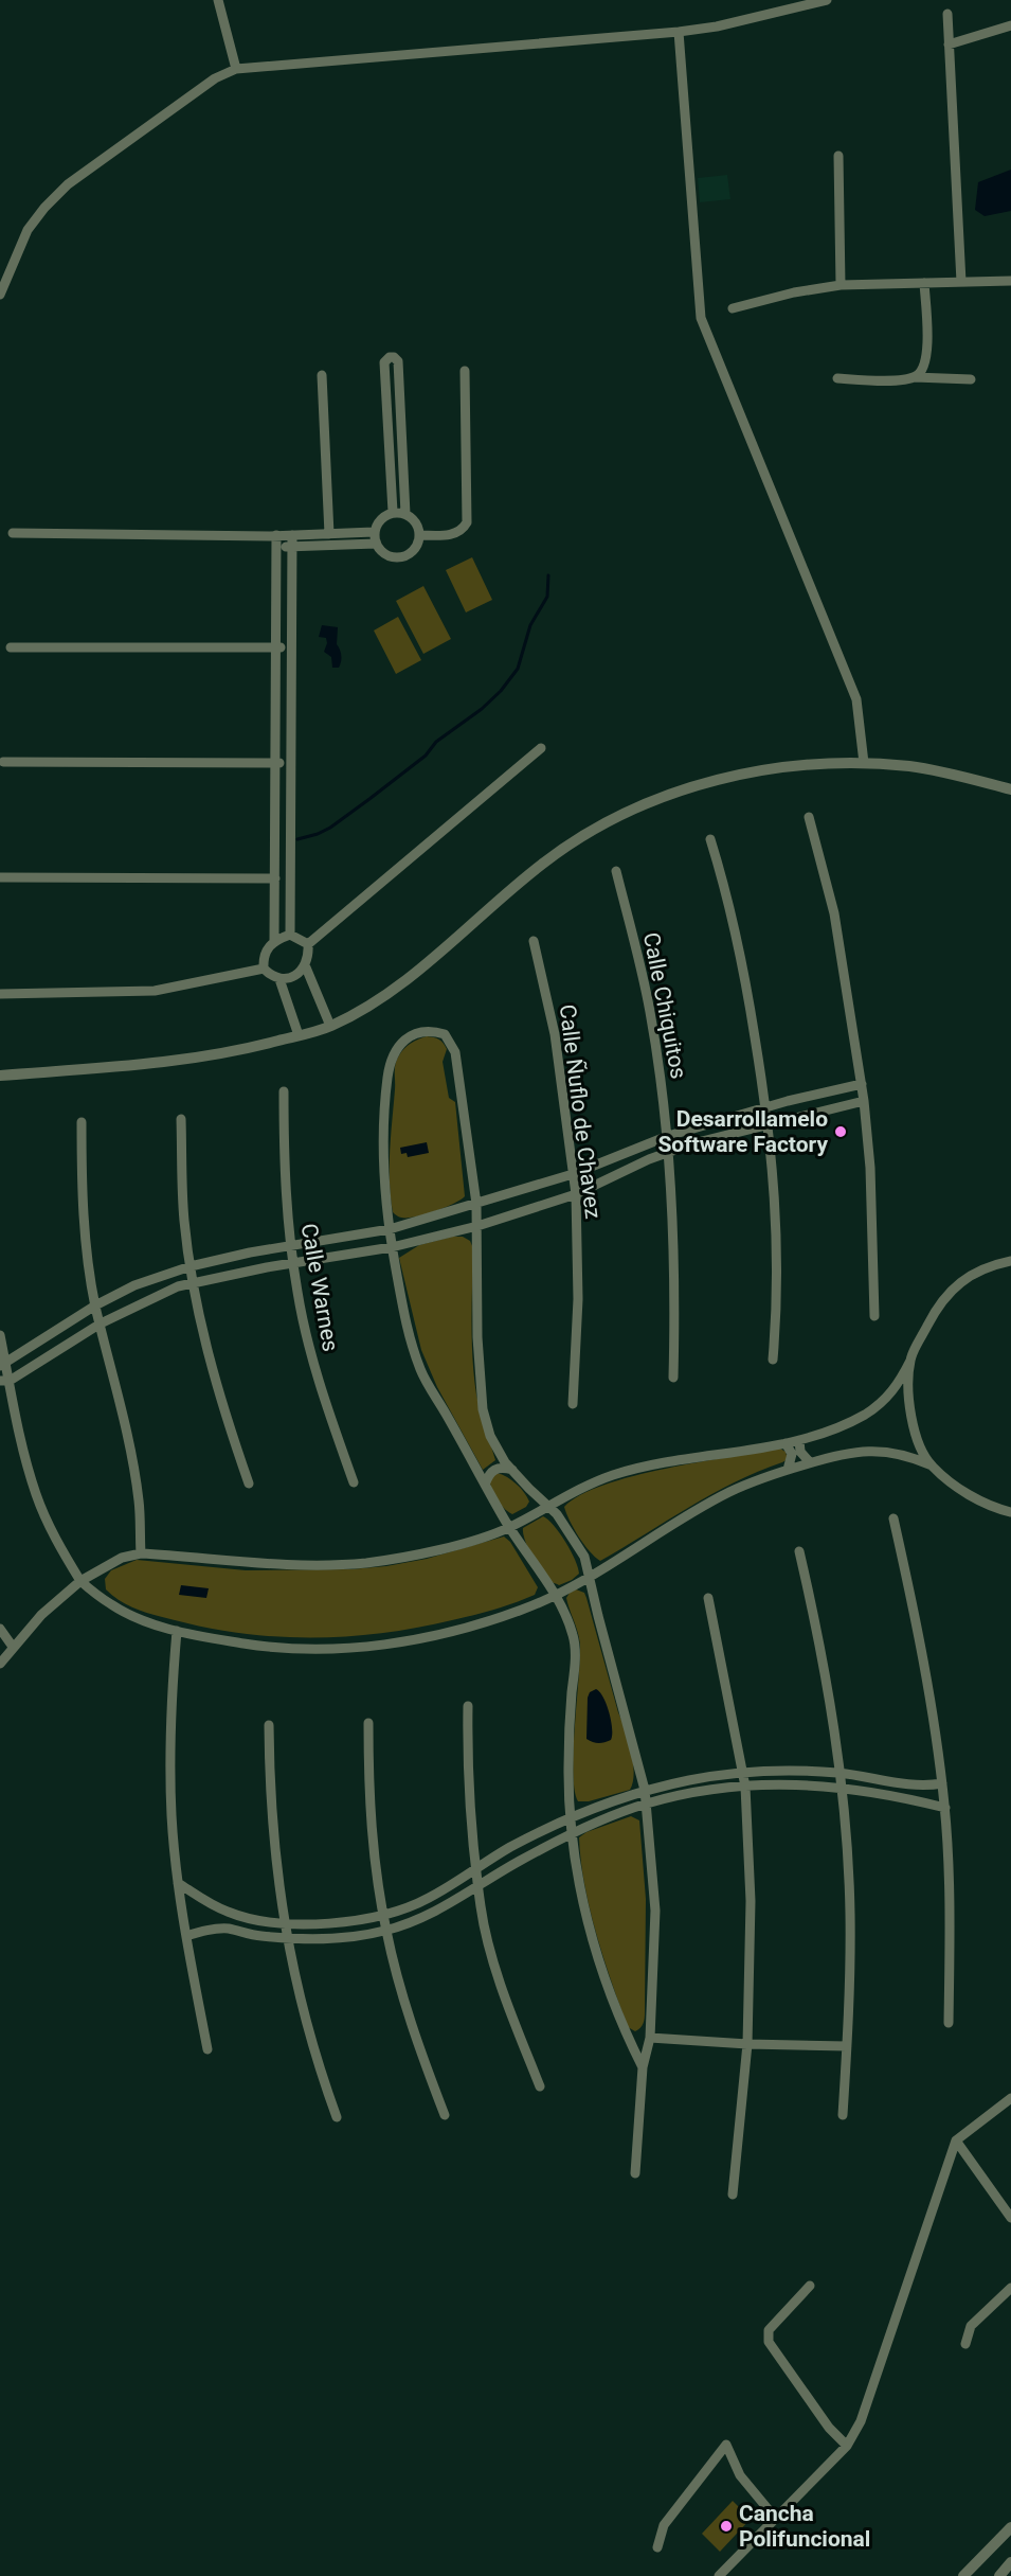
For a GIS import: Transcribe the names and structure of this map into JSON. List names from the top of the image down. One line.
{"streets":{"street":["Calle Chiquitos","Calle Ñuflo de Chavez","Calle Warnes"]},"places":["Desarrollamelo Software Factory","Cancha Polifuncional"]}
